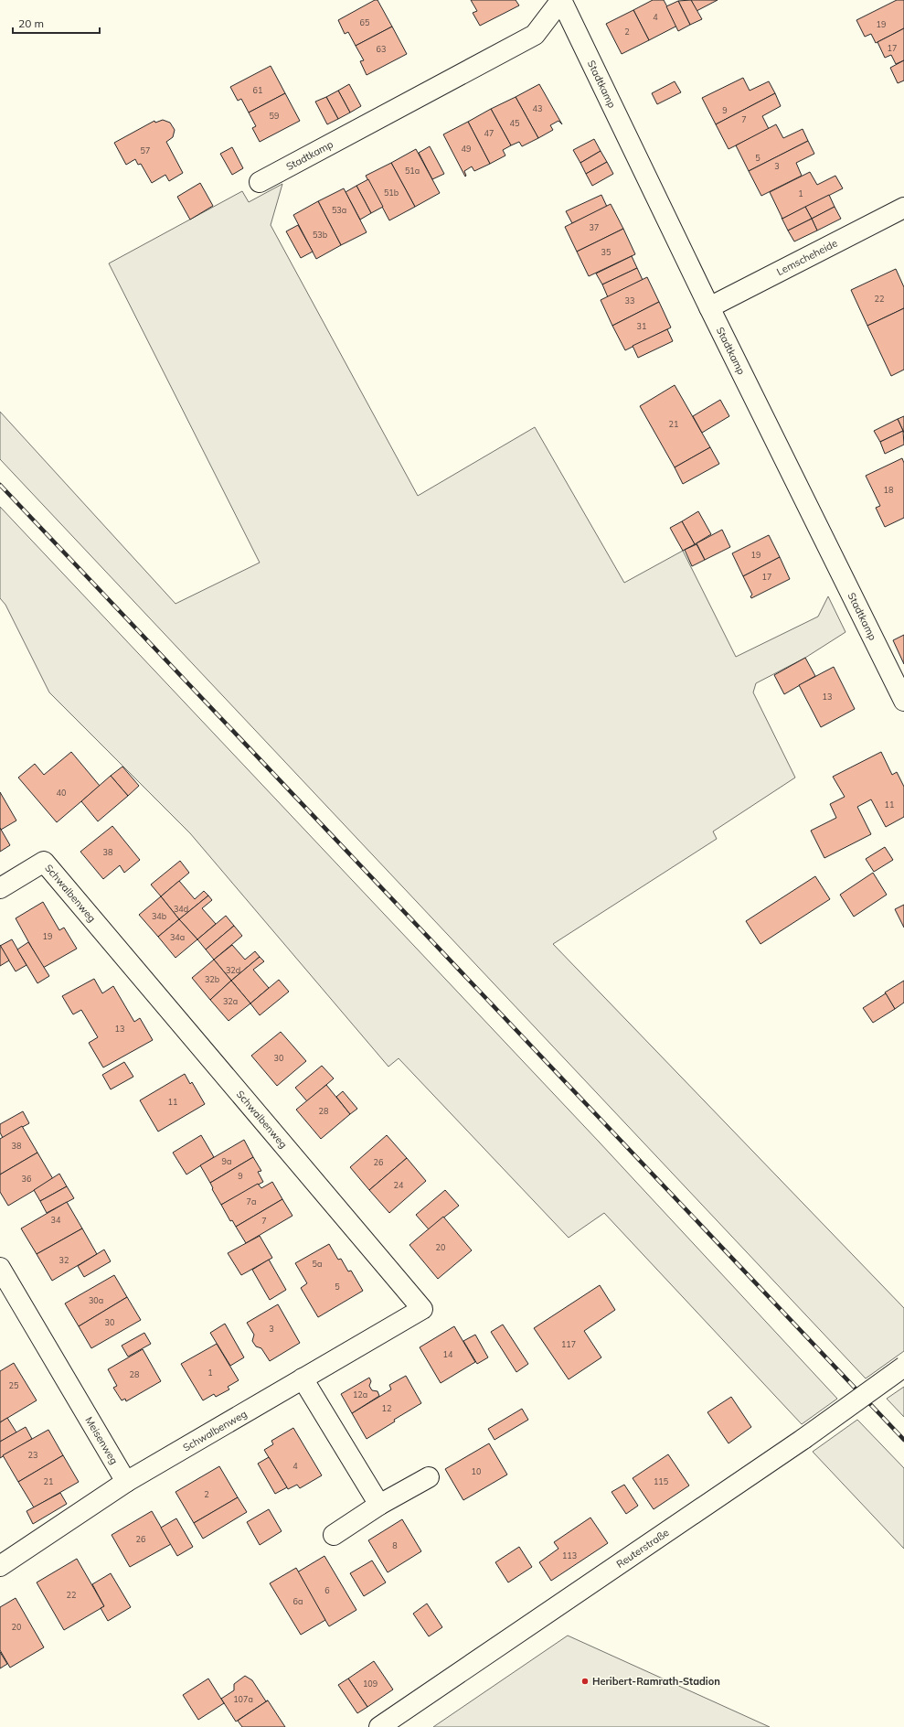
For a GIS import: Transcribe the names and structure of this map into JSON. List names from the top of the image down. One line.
{"streets":{"street":["Stadtkamp","Lemscheheide","Schwalbenweg","Meisenweg","Reuterstraße"]},"crossings":[["Stadtkamp","Lemscheheide"],["Schwalbenweg","Meisenweg"]],"places":["Heribert-Ramrath-Stadion"],"house_numbers":["4","65","19","2","17","63","61","43","9","59","7","45","47","49","57","5","3","51a","51b","1","53a","37","53b","35","22","33","31","21","18","19","17","13","40","11","38","34d","34b","19","34a","32d","32b","32a","13","30","11","28","38","9a","26","9","36","24","7a","34","7","20","32","5a","5","30a","30","3","117","14","1","28","25","12a","12","23","4","10","21","115","2","26","8","113","6","22","6a","20","109","107a"],"scale_bar":"20 m"}
